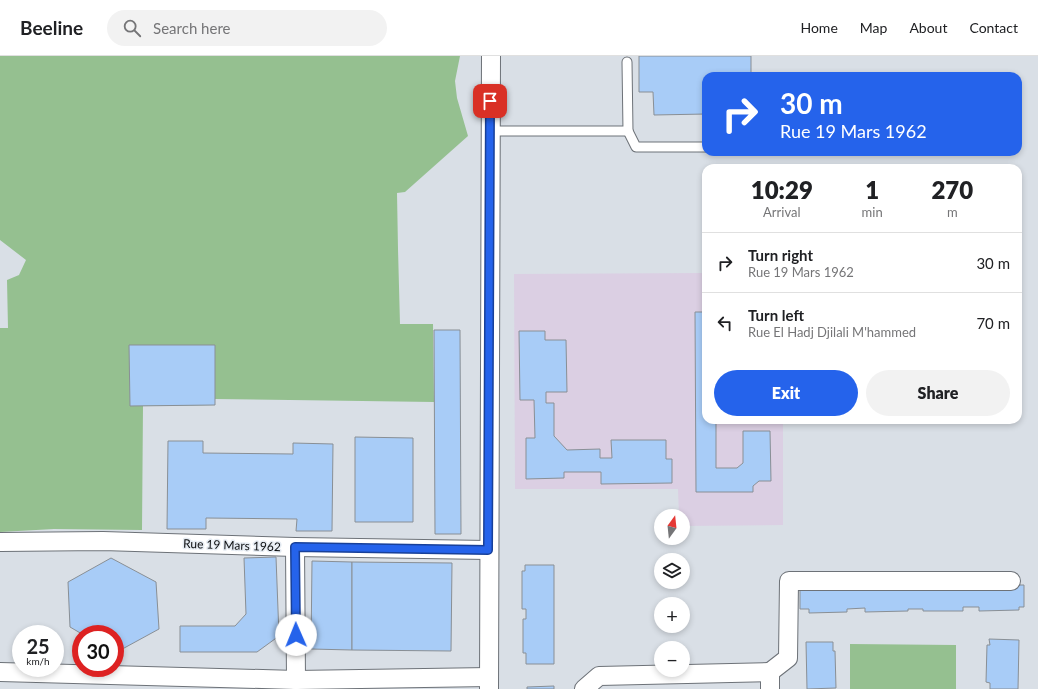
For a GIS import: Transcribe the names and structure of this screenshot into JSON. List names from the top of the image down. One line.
{"streets":{"street":["Rue 19 Mars 1962"]},"north":"top","page":{"header":"Beeline","search":"Search here","nav":["Home","Map","About","Contact"],"turn":["30 m","Rue 19 Mars 1962"],"eta":["10:29","Arrival","1","min","270","m"],"list":[{"name":"Turn right","note":"Rue 19 Mars 1962","value":"30 m"},{"name":"Turn left","note":"Rue El Hadj Djilali M'hammed","value":"70 m"}],"buttons":["Exit","Share"],"map_buttons":["+","−"],"speed":"25 km/h","limit":"30"}}
